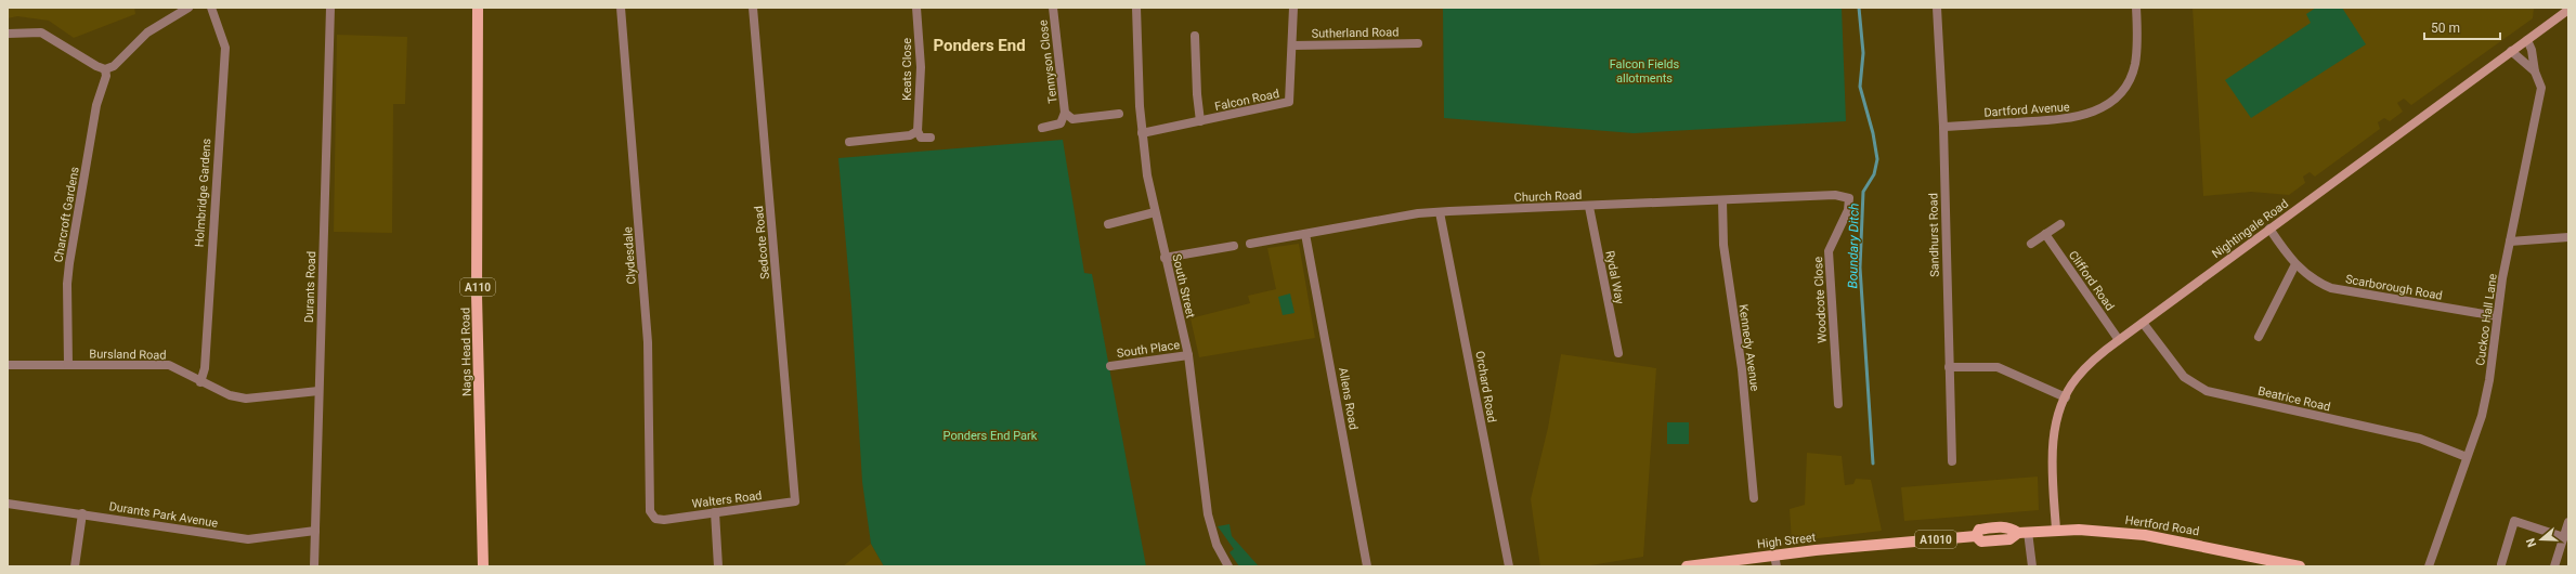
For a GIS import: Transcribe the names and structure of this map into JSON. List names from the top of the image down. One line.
{"streets":{"main road":["Nightingale Road","A110","Nags Head Road","Hertford Road","A1010","High Street"],"street":["Sutherland Road","Tennyson Close","Keats Close","Falcon Road","Dartford Avenue","Holmbridge Gardens","Church Road","Charcroft Gardens","Sandhurst Road","Sedcote Road","Clydesdale","Rydal Way","Clifford Road","South Street","Durants Road","Scarborough Road","Woodcote Close","Cuckoo Hall Lane","Kennedy Avenue","South Place","Bursland Road","Orchard Road","Allens Road","Beatrice Road","Walters Road","Durants Park Avenue"]},"crossings":[["Sutherland Road","Falcon Road"],["Falcon Road","South Street"],["Dartford Avenue","Sandhurst Road"],["Holmbridge Gardens","Bursland Road"],["Church Road","Rydal Way"],["Church Road","Woodcote Close"],["Church Road","Kennedy Avenue"],["Church Road","Orchard Road"],["Church Road","Allens Road"],["Charcroft Gardens","Bursland Road"],["Nightingale Road","Clifford Road"],["Nightingale Road","Scarborough Road"],["Nightingale Road","Cuckoo Hall Lane"],["Nightingale Road","Beatrice Road"],["Nightingale Road","Hertford Road"],["Sedcote Road","Walters Road"],["Clydesdale","Walters Road"],["South Street","South Place"],["Durants Road","Bursland Road"],["Durants Road","Durants Park Avenue"],["Scarborough Road","Cuckoo Hall Lane"],["Cuckoo Hall Lane","Beatrice Road"],["Hertford Road","High Street"]],"districts":["Ponders End"],"water":["Boundary Ditch"],"parks":["Falcon Fields allotments","Ponders End Park"],"scale_bar":"50 m","north":"left"}
